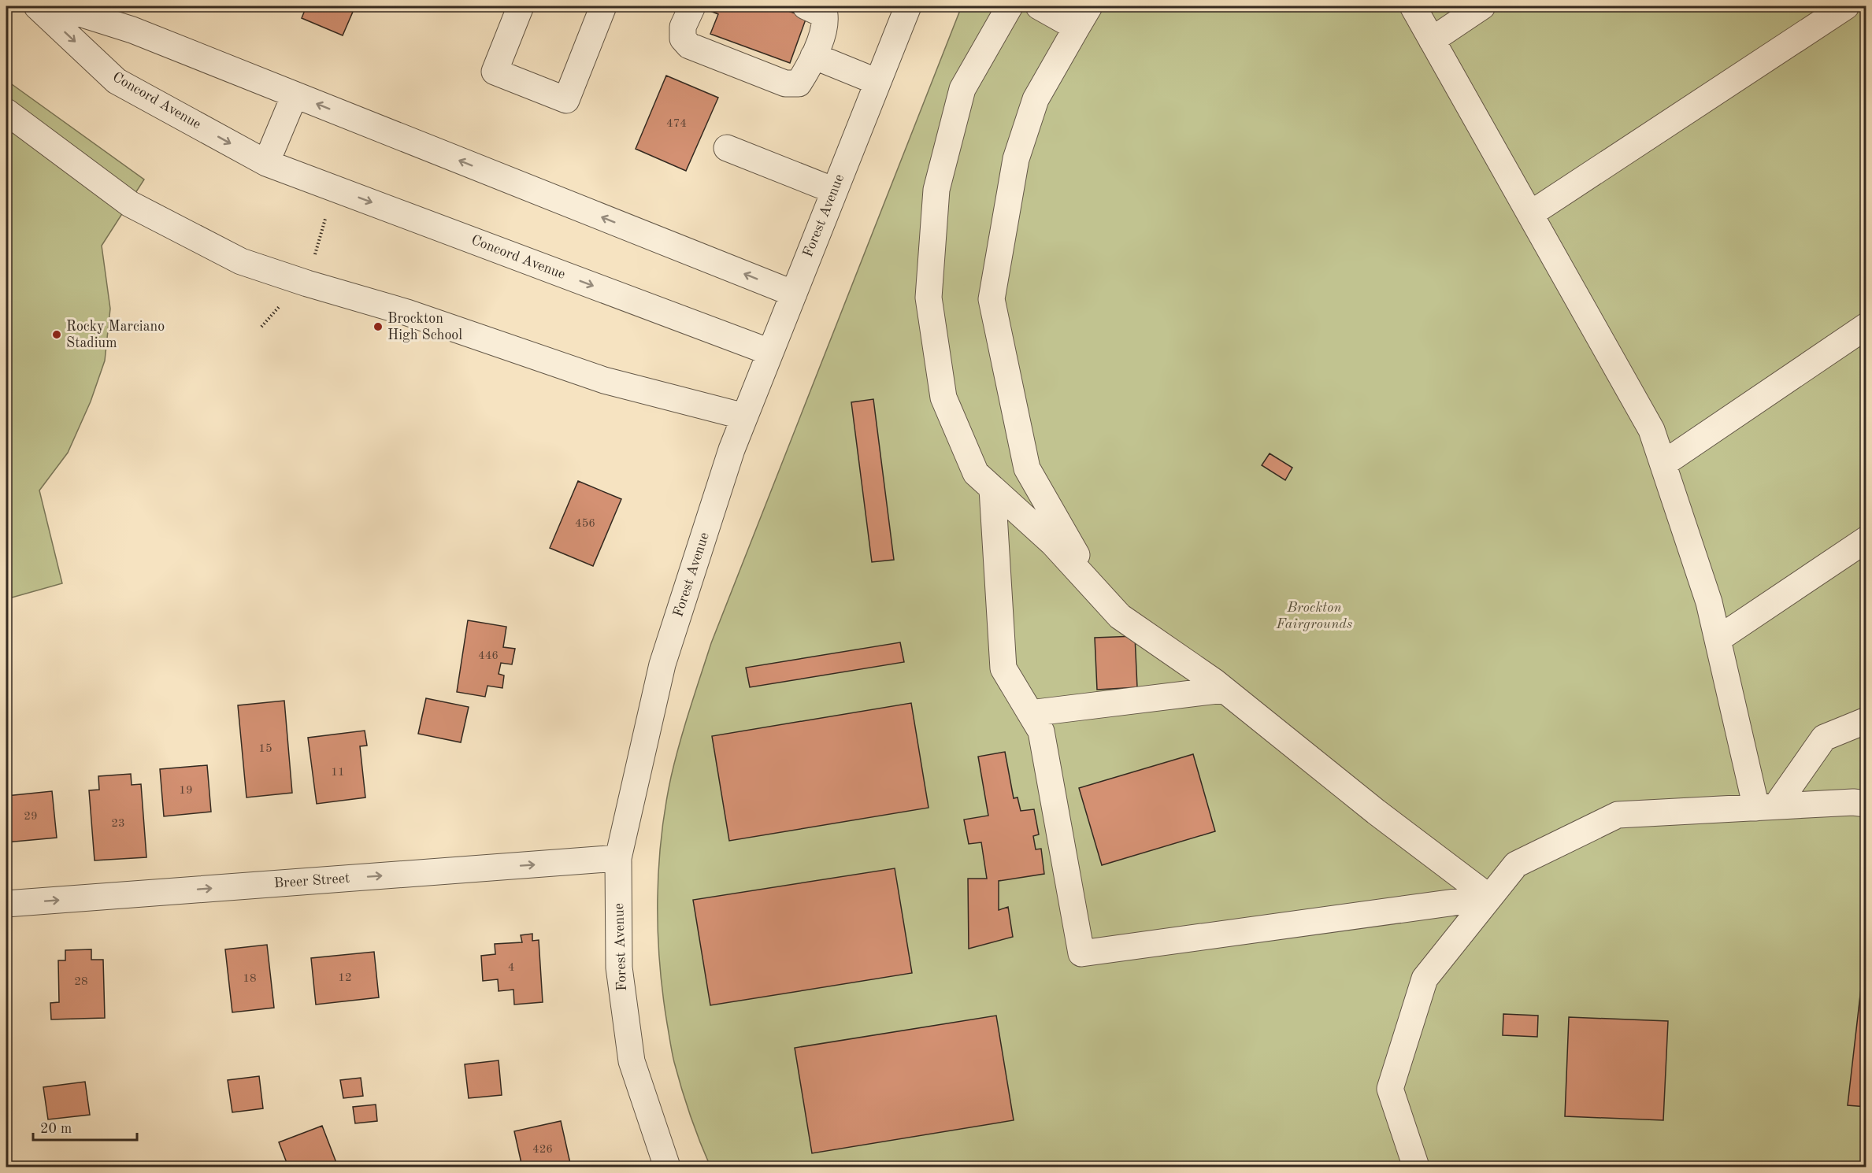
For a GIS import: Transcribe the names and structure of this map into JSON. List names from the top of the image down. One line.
{"streets":{"street":["Concord Avenue","Forest Avenue","Breer Street"]},"crossings":[["Concord Avenue","Forest Avenue"],["Forest Avenue","Breer Street"]],"one_way":["Breer Street"],"parks":["Brockton Fairgrounds"],"places":["Brockton High School","Rocky Marciano Stadium"],"house_numbers":["474","456","446","15","11","19","29","23","4","12","18","28","426"],"scale_bar":"20 m"}
